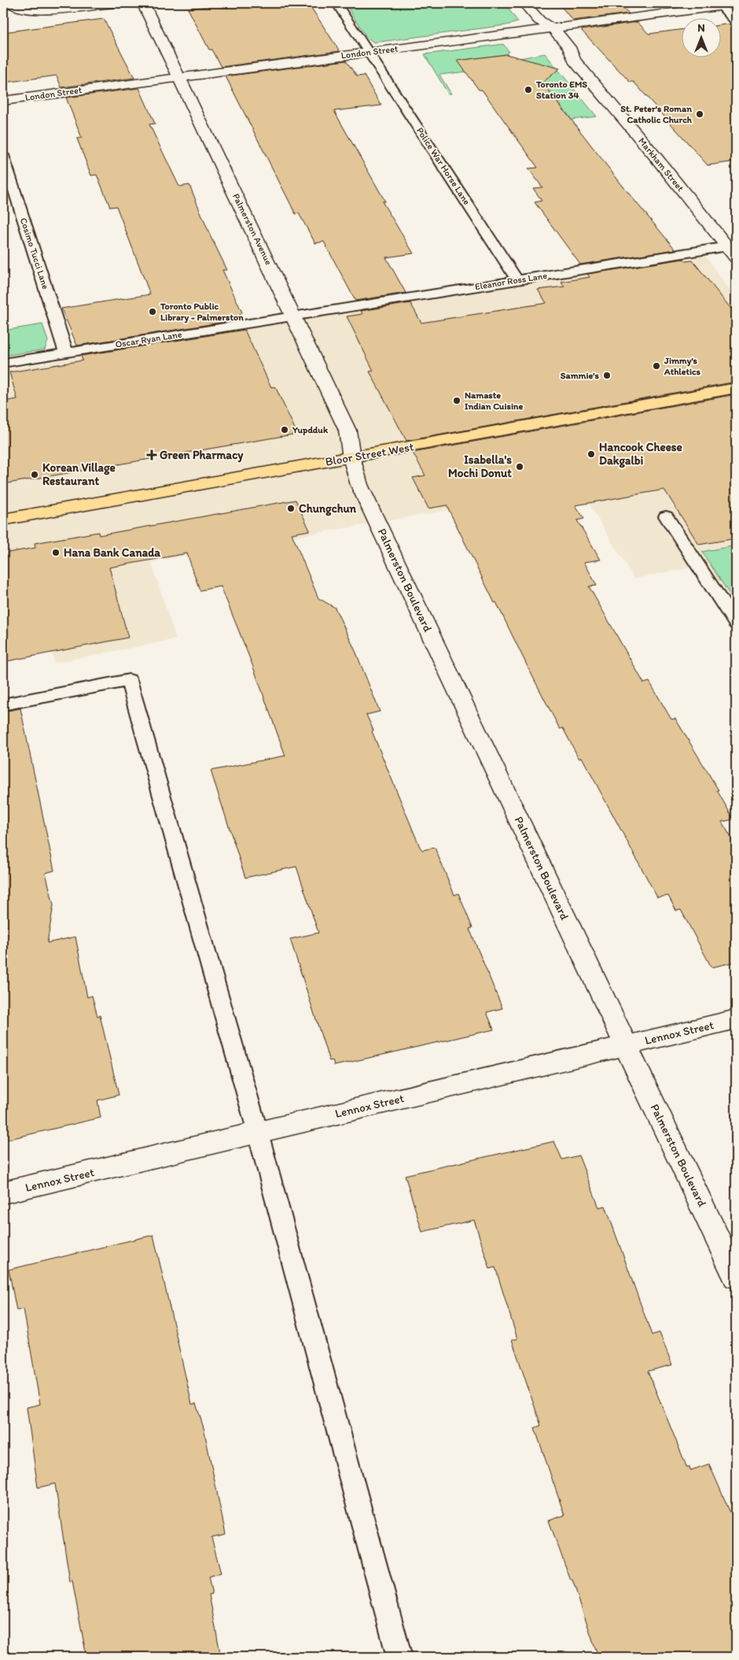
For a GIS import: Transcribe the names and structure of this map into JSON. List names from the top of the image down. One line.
{"streets":{"main road":["Bloor Street West"],"street":["London Street","Markham Street","Palmerston Avenue","Palmerston Boulevard","Lennox Street"],"lane":["Police War Horse Lane","Cosimo Tucci Lane","Eleanor Ross Lane","Oscar Ryan Lane"]},"crossings":[["London Street","Markham Street"],["London Street","Police War Horse Lane"],["London Street","Palmerston Avenue"],["Markham Street","Eleanor Ross Lane"],["Police War Horse Lane","Eleanor Ross Lane"],["Palmerston Avenue","Eleanor Ross Lane"],["Palmerston Avenue","Oscar Ryan Lane"],["Palmerston Avenue","Bloor Street West"],["Palmerston Avenue","Palmerston Boulevard"],["Cosimo Tucci Lane","Oscar Ryan Lane"],["Eleanor Ross Lane","Oscar Ryan Lane"],["Bloor Street West","Palmerston Boulevard"],["Palmerston Boulevard","Lennox Street"]],"places":{"other":["Toronto EMS Station 34","St. Peter's Roman Catholic Church","Toronto Public Library - Palmerston","Jimmy's Athletics","Sammie's","Namaste Indian Cuisine","Yupdduk","Hancook Cheese Dakgalbi","Isabella's Mochi Donut","Korean Village Restaurant","Chungchun","Hana Bank Canada"],"health":["Green Pharmacy"]},"north":"top"}
